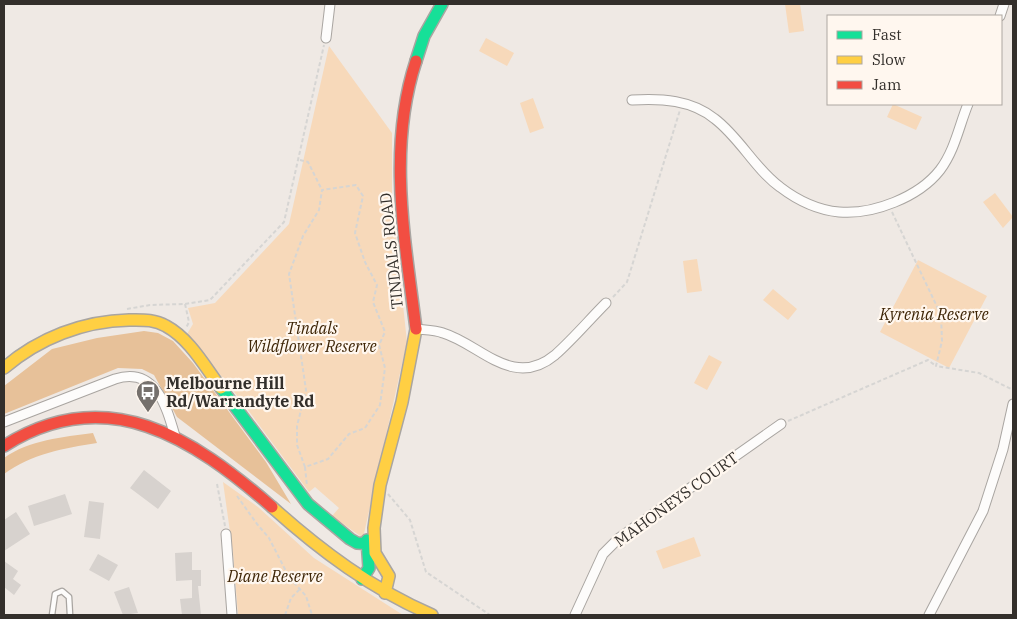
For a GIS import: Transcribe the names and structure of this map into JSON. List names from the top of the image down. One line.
{"streets":{"main road":["TINDALS ROAD"],"street":["MAHONEYS COURT"]},"parks":["Kyrenia Reserve","Tindals Wildflower Reserve","Diane Reserve"],"places":{"bus stop":["Melbourne Hill Rd/Warrandyte Rd"]},"legend":["Fast","Slow","Jam"]}
